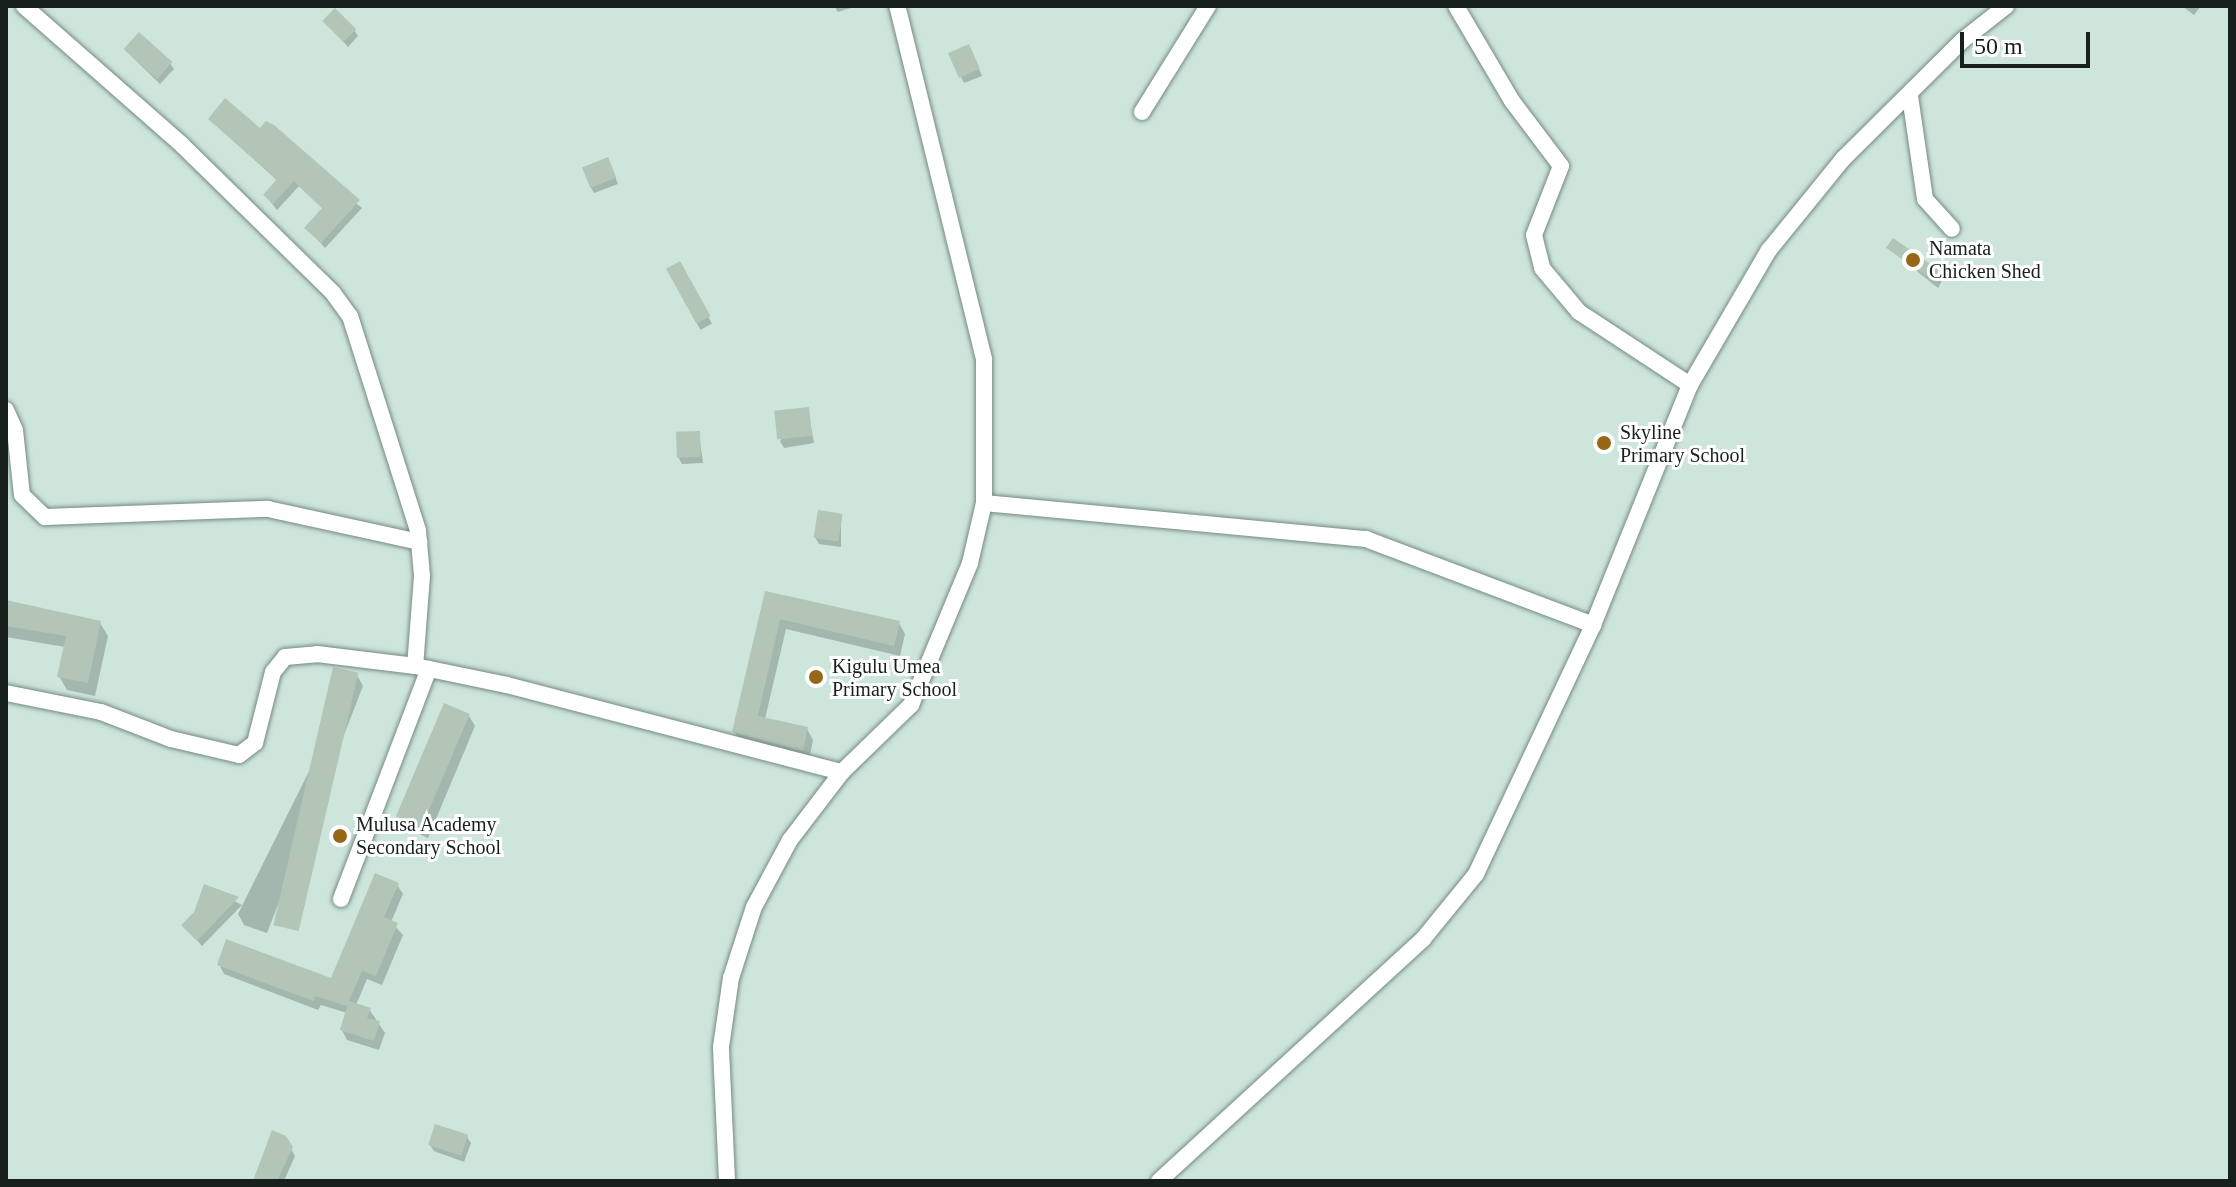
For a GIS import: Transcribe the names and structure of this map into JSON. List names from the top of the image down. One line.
{"places":["Namata Chicken Shed","Skyline Primary School","Kigulu Umea Primary School","Mulusa Academy Secondary School"],"scale_bar":"50 m"}
